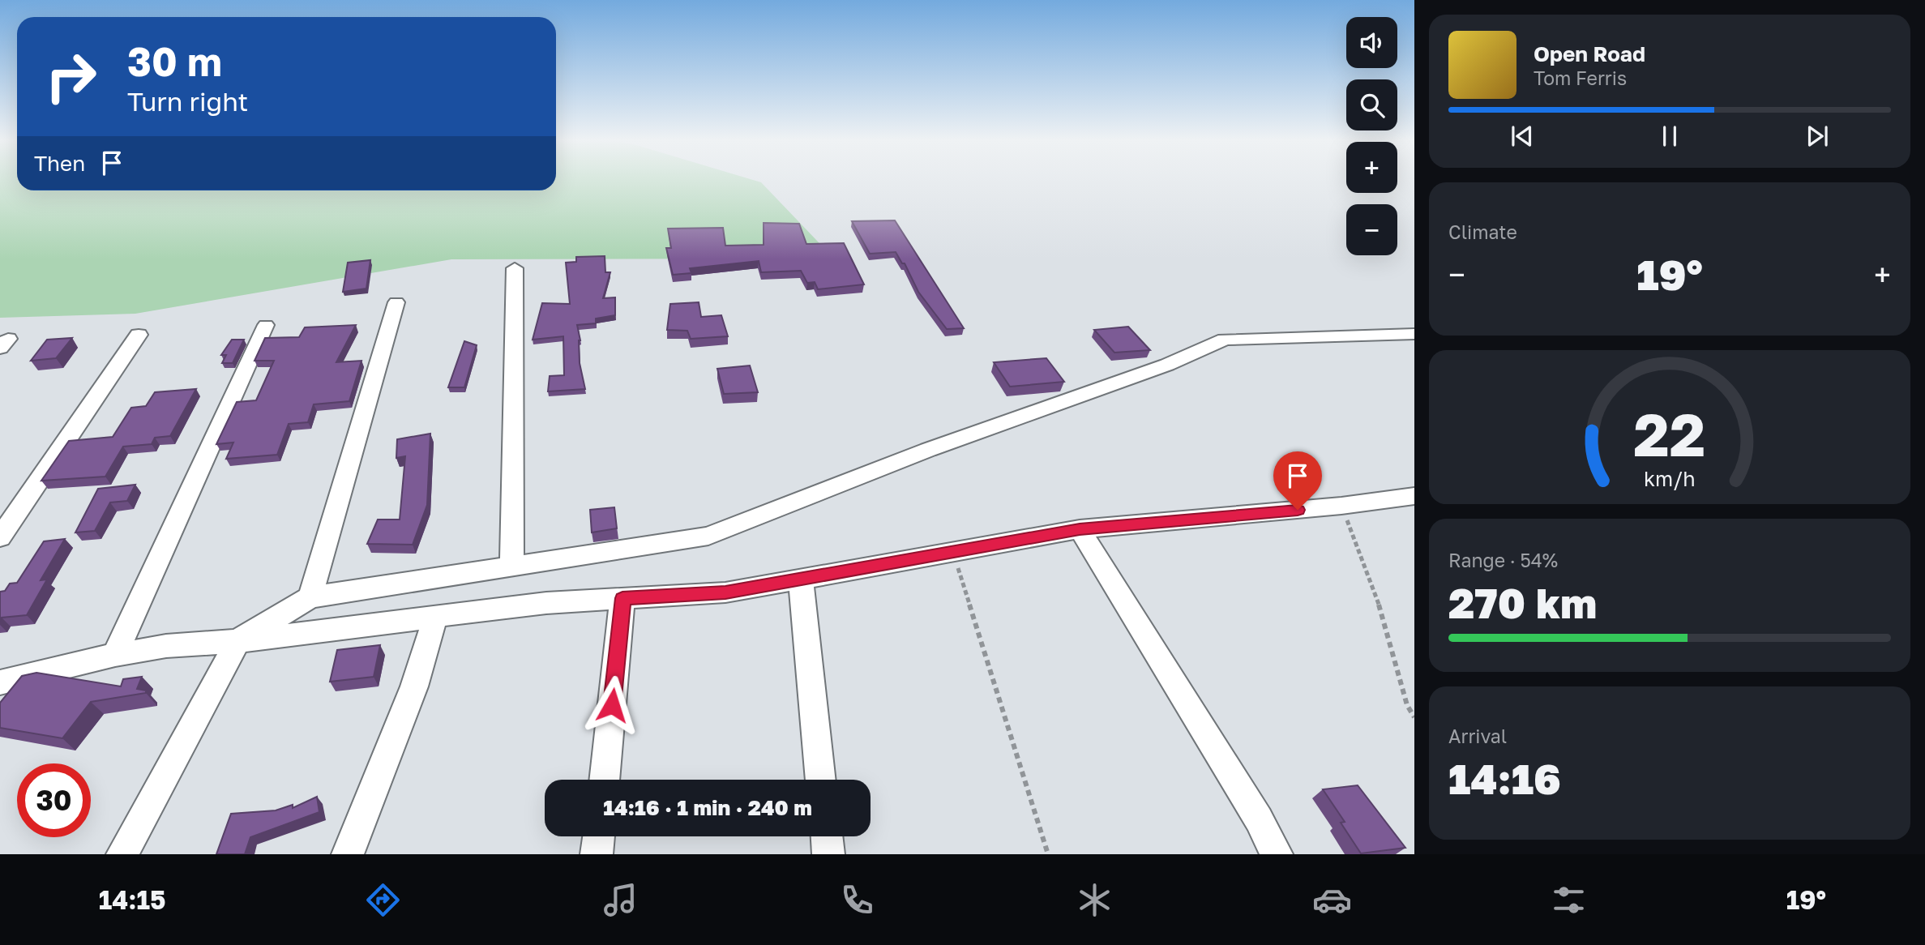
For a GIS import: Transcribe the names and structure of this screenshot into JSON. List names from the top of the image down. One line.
{"page":{"map_buttons":["+","−"],"turn":["30 m","Turn right"],"song":["Open Road","Tom Ferris"],"then":"Then","tile":["Climate",["Range · 54%","270 km"],["Arrival","14:16"]],"heat":["−","19°","+"],"limit":"30","trip":"14:16 · 1 min · 240 m","tabs":["14:15","19°"],"gauge":["22","km/h"]}}
